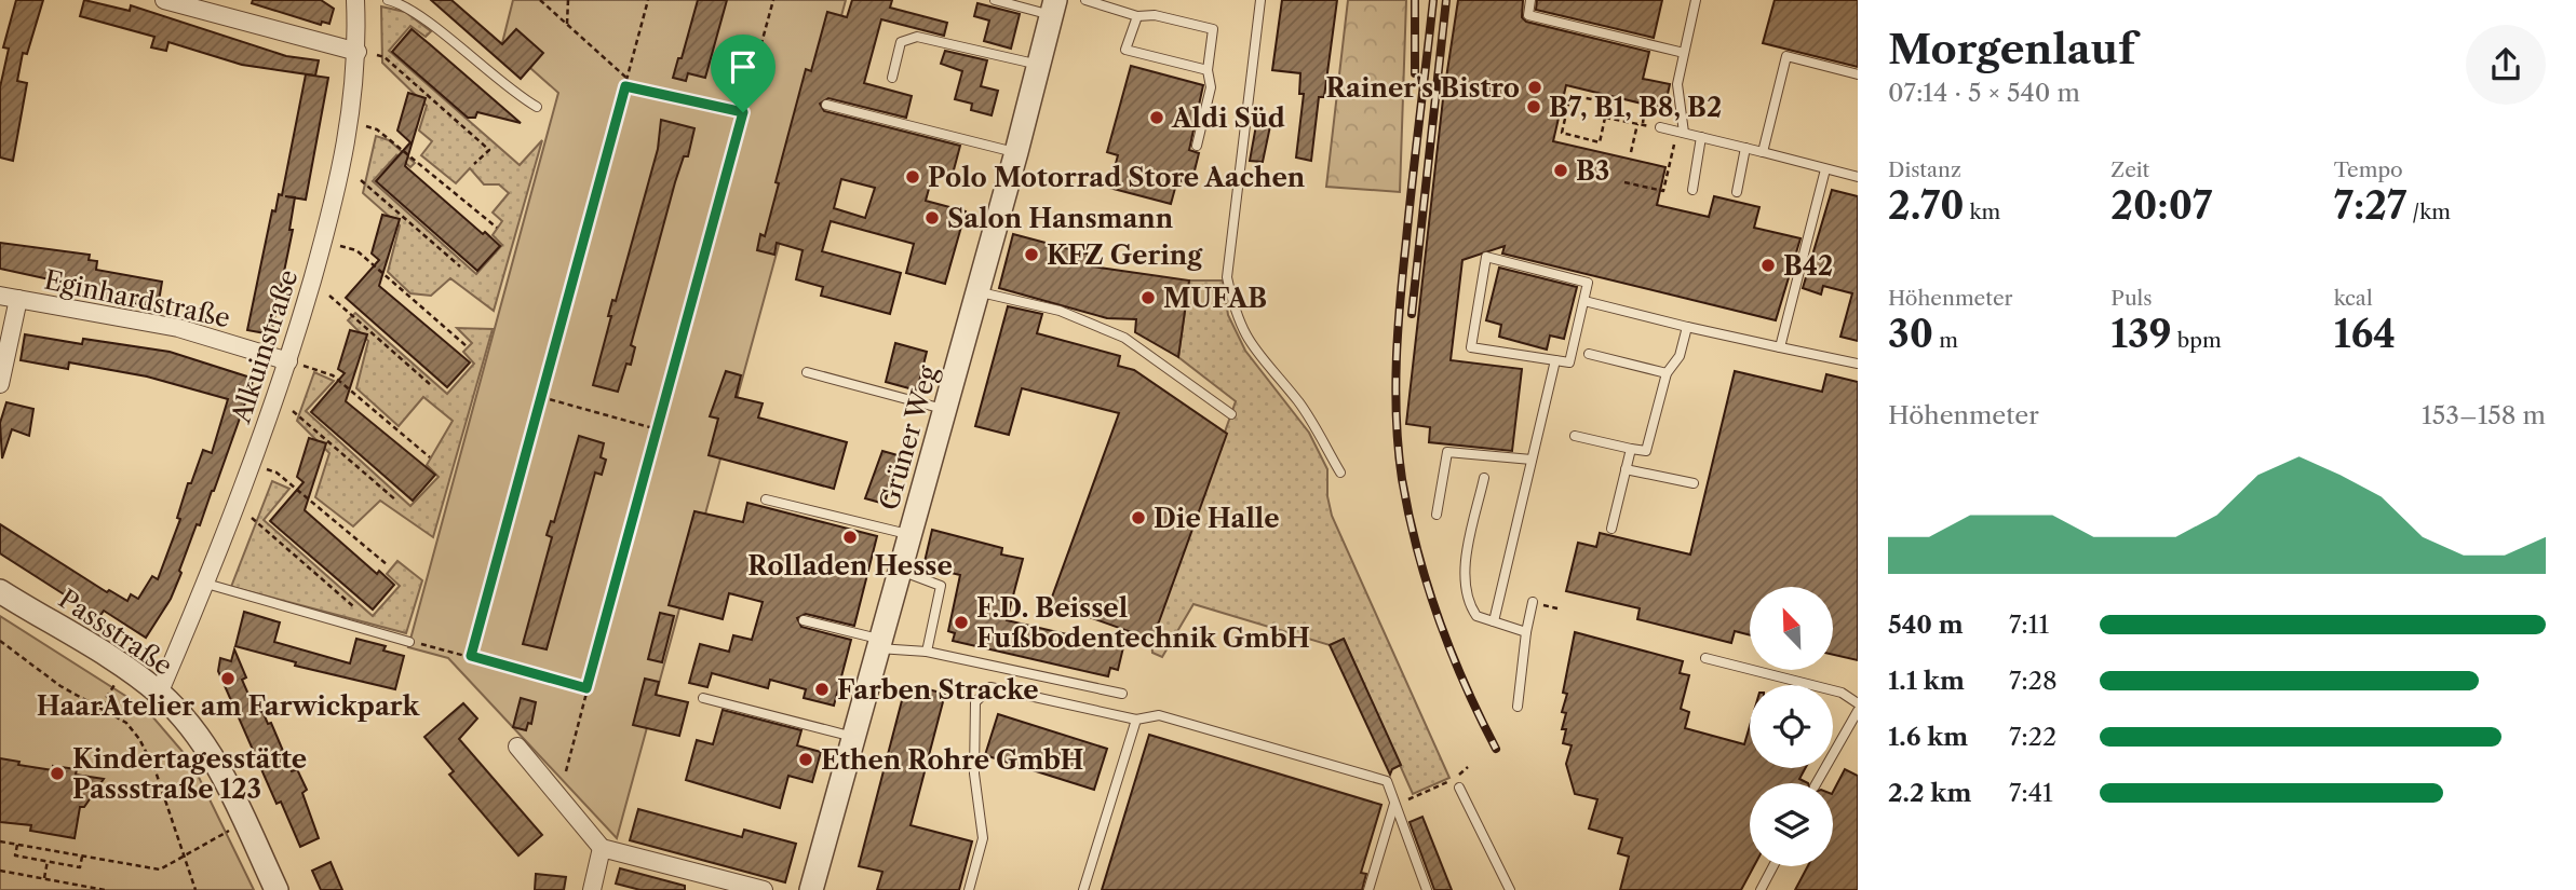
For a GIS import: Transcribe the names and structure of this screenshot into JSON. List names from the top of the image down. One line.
{"streets":{"street":["Eginhardstraße","Alkuinstraße","Grüner Weg","Passstraße"]},"crossings":[["Eginhardstraße","Alkuinstraße"],["Alkuinstraße","Passstraße"]],"places":["Rainer's Bistro","B7, B1, B8, B2","Aldi Süd","B3","Polo Motorrad Store Aachen","Salon Hansmann","KFZ Gering","B42","MUFAB","Die Halle","Rolladen Hesse","F.D. Beissel Fußbodentechnik GmbH","HaarAtelier am Farwickpark","Farben Stracke","Ethen Rohre GmbH","Kindertagesstätte Passstraße 123"],"north":"top left","page":{"heading":["Morgenlauf","07:14 · 5 × 540 m"],"stats":[["Distanz","2.70 km"],["Zeit","20:07"],["Tempo","7:27 /km"],["Höhenmeter","30 m"],["Puls","139 bpm"],["kcal","164"]],"chart":["Höhenmeter","153–158 m"],"list":[{"name":"540 m","note":"7:11"},{"name":"1.1 km","note":"7:28"},{"name":"1.6 km","note":"7:22"},{"name":"2.2 km","note":"7:41"}]}}
